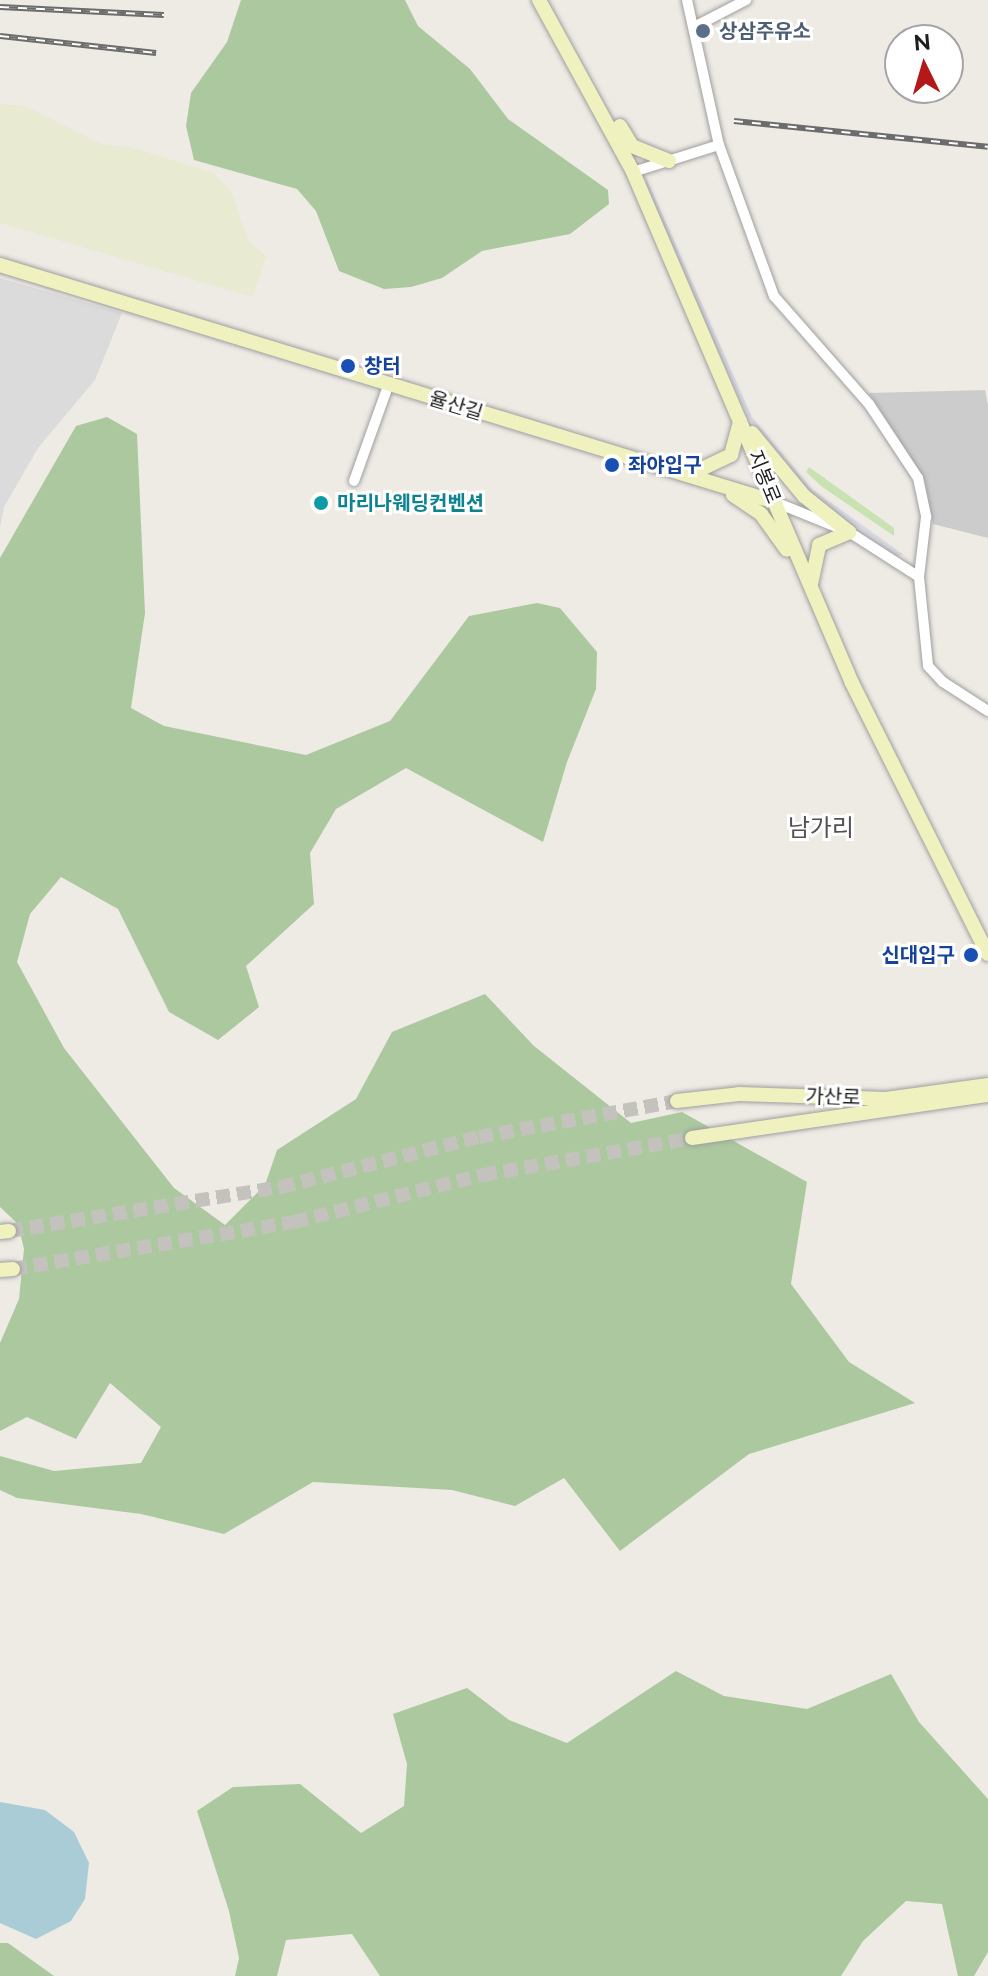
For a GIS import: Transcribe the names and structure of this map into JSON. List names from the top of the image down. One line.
{"streets":{"main road":["율산길","지봉로","가산로"]},"crossings":[["율산길","지봉로"]],"districts":["남가리"],"places":["상삼주유소","창터","좌야입구","마리나웨딩컨벤션","신대입구"],"north":"top"}
